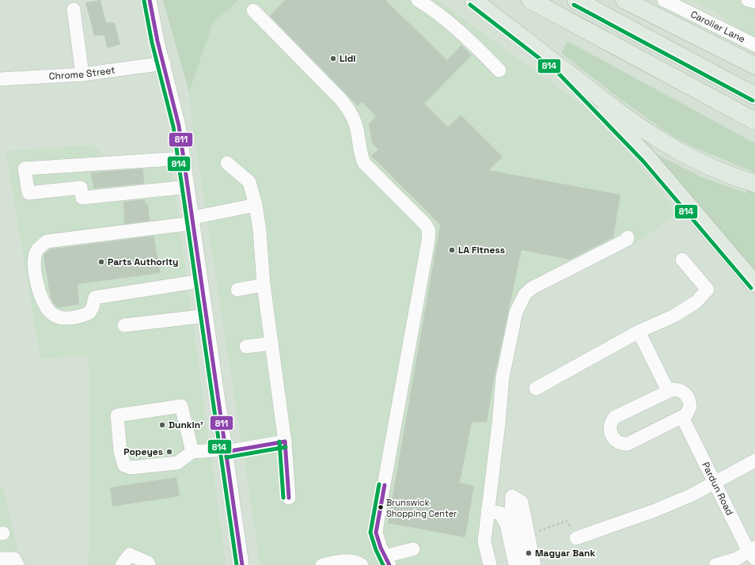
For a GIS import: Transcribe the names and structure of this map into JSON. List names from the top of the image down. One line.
{"streets":{"street":["Carolier Lane","Chrome Street","Pardun Road"]},"places":["Lidl","LA Fitness","Parts Authority","Dunkin'","Popeyes","Brunswick Shopping Center","Magyar Bank"],"lines":["transit line 811","transit line 814"]}
